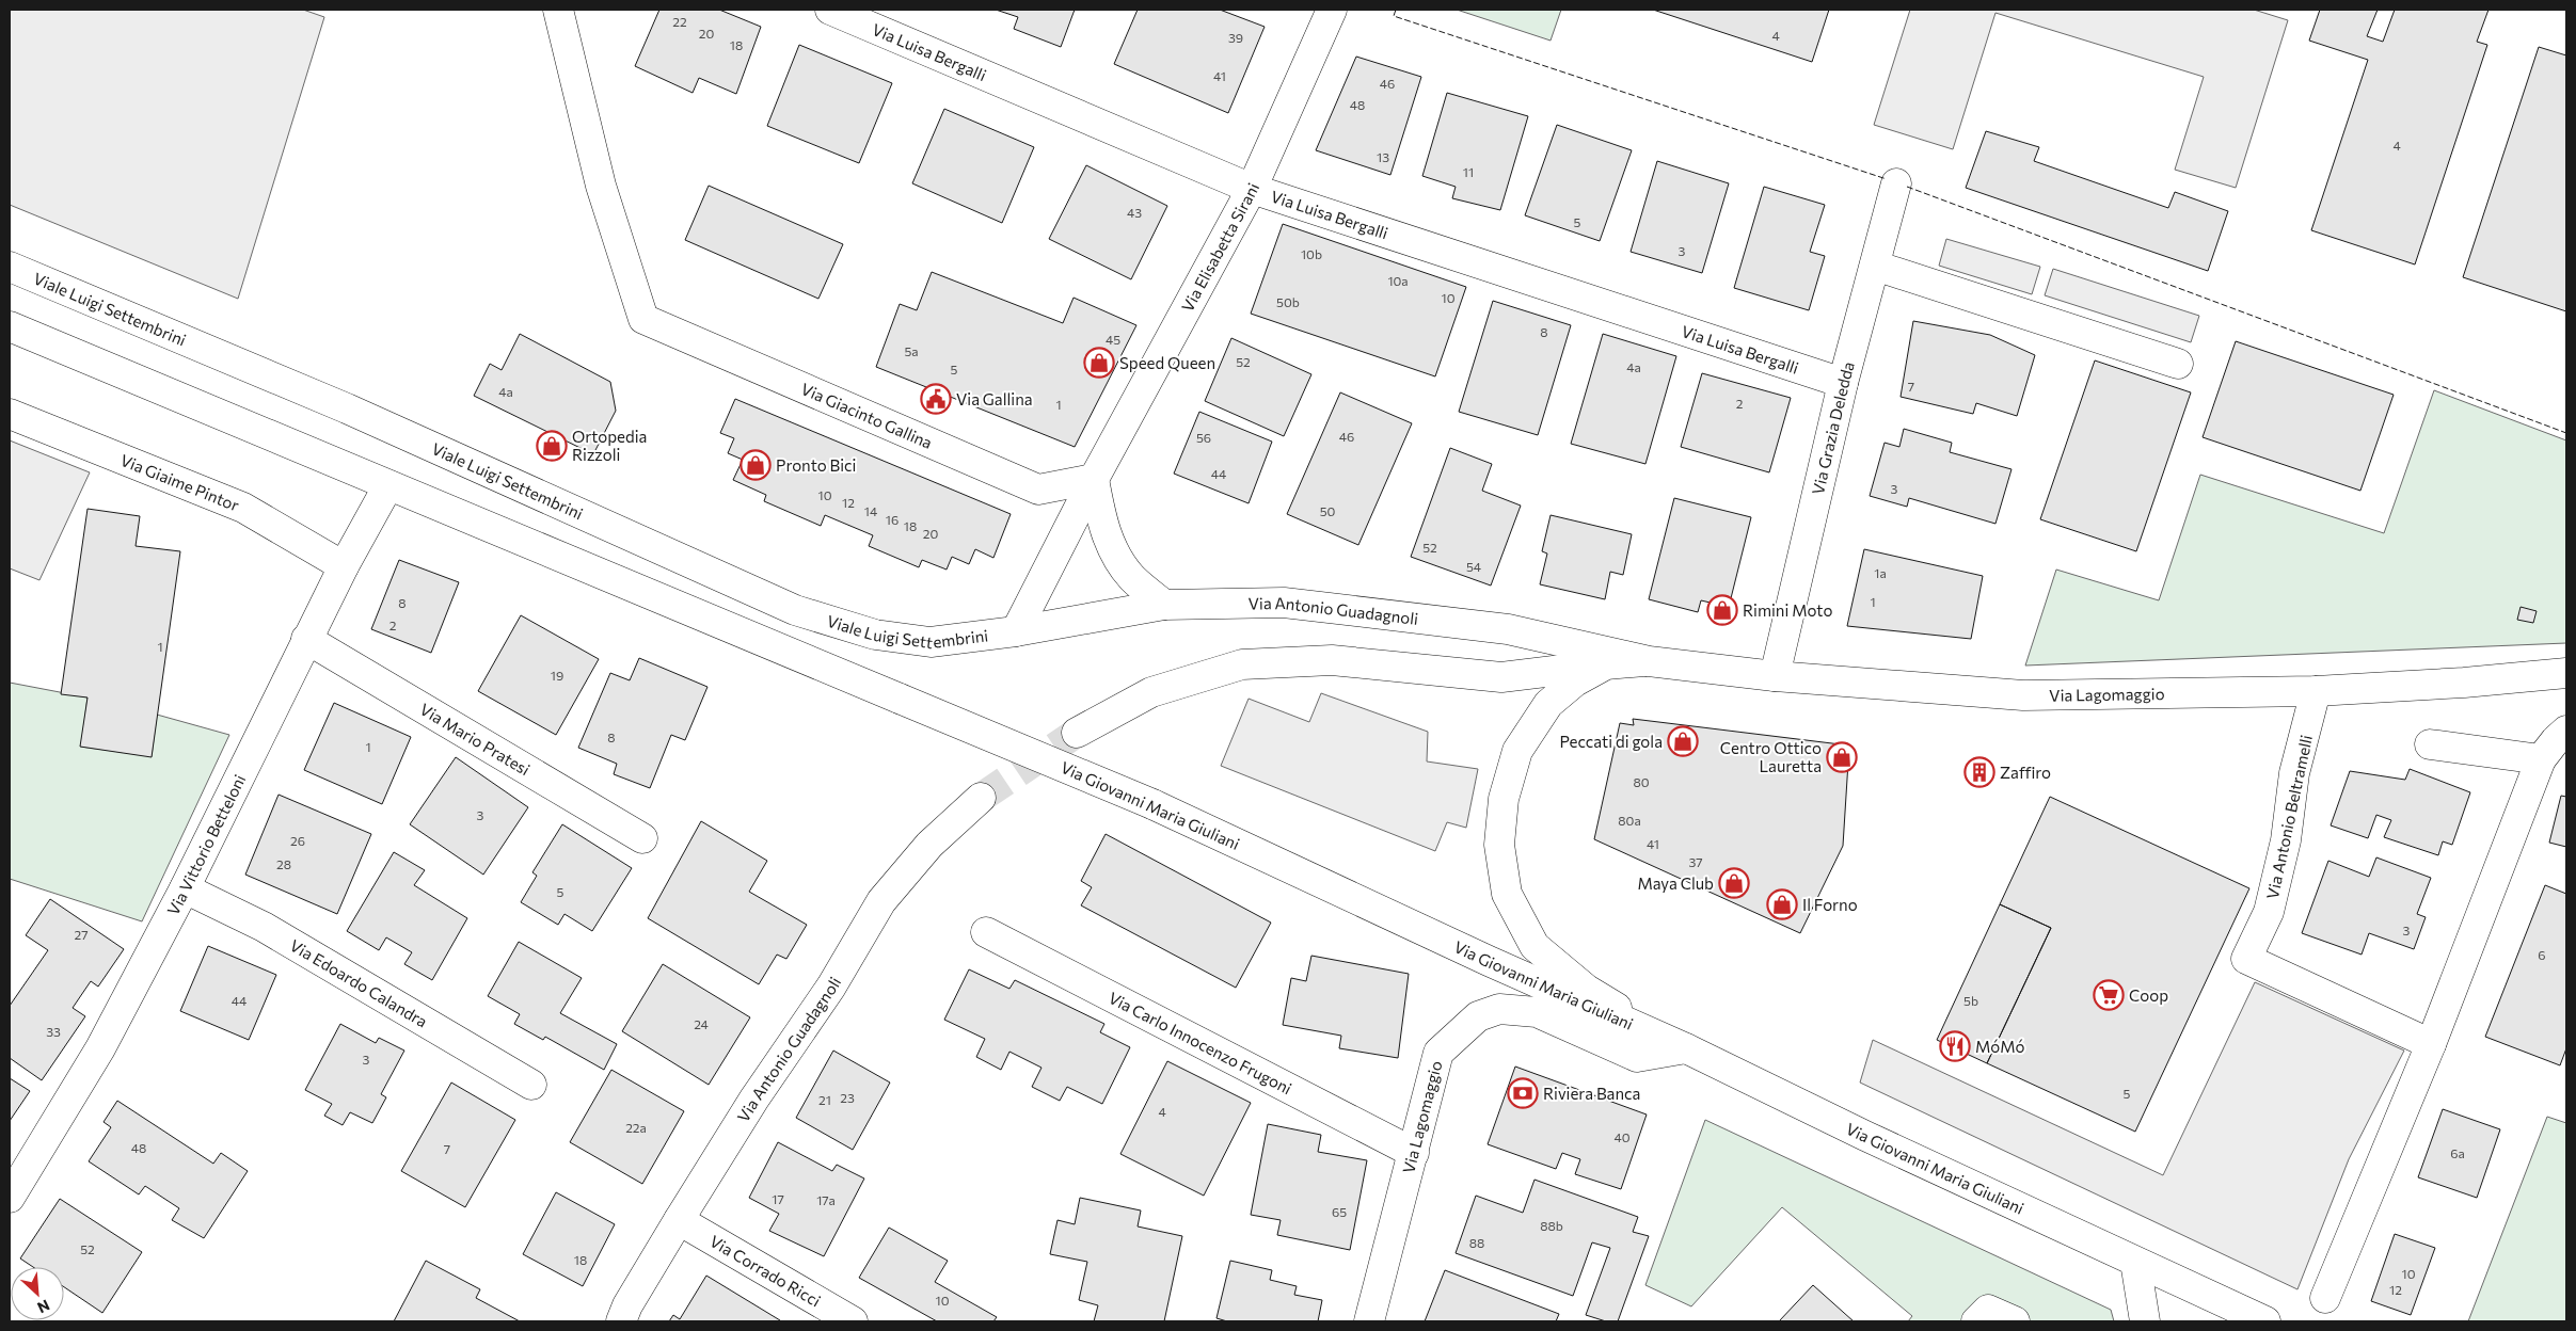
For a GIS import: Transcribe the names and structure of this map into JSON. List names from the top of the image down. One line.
{"streets":{"street":["Via Luisa Bergalli","Via Elisabetta Sirani","Viale Luigi Settembrini","Via Giacinto Gallina","Via Grazia Deledda","Via Giaime Pintor","Via Antonio Guadagnoli","Via Lagomaggio","Via Mario Pratesi","Via Giovanni Maria Giuliani","Via Antonio Beltramelli","Via Vittorio Betteloni","Via Edoardo Calandra","Via Carlo Innocenzo Frugoni","Via Corrado Ricci"]},"crossings":[["Via Luisa Bergalli","Via Elisabetta Sirani"],["Via Luisa Bergalli","Via Grazia Deledda"],["Via Elisabetta Sirani","Viale Luigi Settembrini"],["Via Elisabetta Sirani","Via Giacinto Gallina"],["Via Elisabetta Sirani","Via Antonio Guadagnoli"],["Viale Luigi Settembrini","Via Antonio Guadagnoli"],["Via Grazia Deledda","Via Lagomaggio"],["Via Giaime Pintor","Via Vittorio Betteloni"],["Via Antonio Guadagnoli","Via Lagomaggio"],["Via Antonio Guadagnoli","Via Corrado Ricci"],["Via Lagomaggio","Via Giovanni Maria Giuliani"],["Via Lagomaggio","Via Antonio Beltramelli"],["Via Lagomaggio","Via Carlo Innocenzo Frugoni"],["Via Mario Pratesi","Via Vittorio Betteloni"],["Via Giovanni Maria Giuliani","Via Vittorio Betteloni"],["Via Vittorio Betteloni","Via Edoardo Calandra"]],"places":{"shop":["Speed Queen","Ortopedia Rizzoli","Pronto Bici","Rimini Moto","Peccati di gola","Centro Ottico Lauretta","Maya Club","Il Forno"],"public building":["Via Gallina"],"building":["Zaffiro"],"supermarket":["Coop"],"restaurant":["MóMó"],"bank":["Riviera Banca"]},"house_numbers":["22","20","4","39","18","41","46","48","4","13","11","43","5","3","10b","10a","10","50b","8","45","5a","52","4a","5","7","4a","2","1","46","56","44","3","10","12","14","50","16","18","20","52","54","1a","1","8","2","1","19","8","1","80","3","80a","26","41","37","28","5","3","27","6","44","5b","24","33","3","5","23","21","4","22a","40","48","7","6a","17","17a","65","88b","88","52","18","10","12","10"],"north":"bottom right"}
